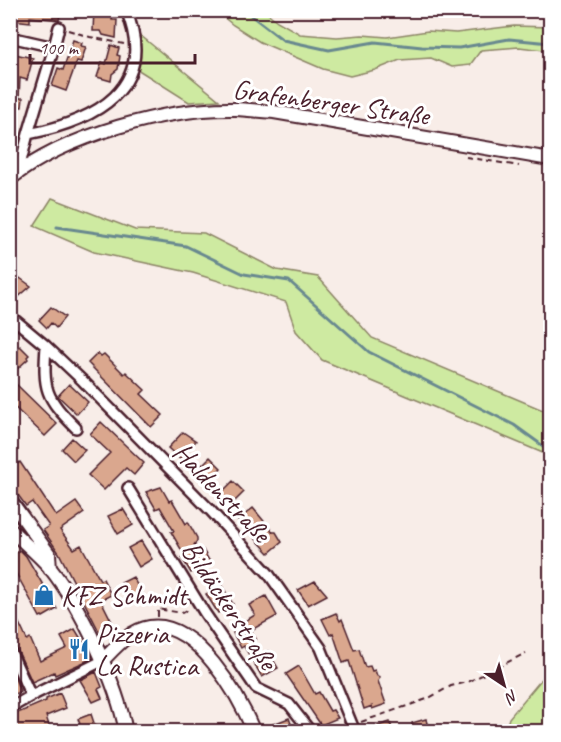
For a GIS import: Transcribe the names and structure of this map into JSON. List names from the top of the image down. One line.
{"streets":{"street":["Grafenberger Straße","Haldenstraße","Bildäckerstraße"]},"places":{"shop":["KFZ Schmidt"],"restaurant":["Pizzeria La Rustica"]},"scale_bar":"100 m","north":"bottom right"}
